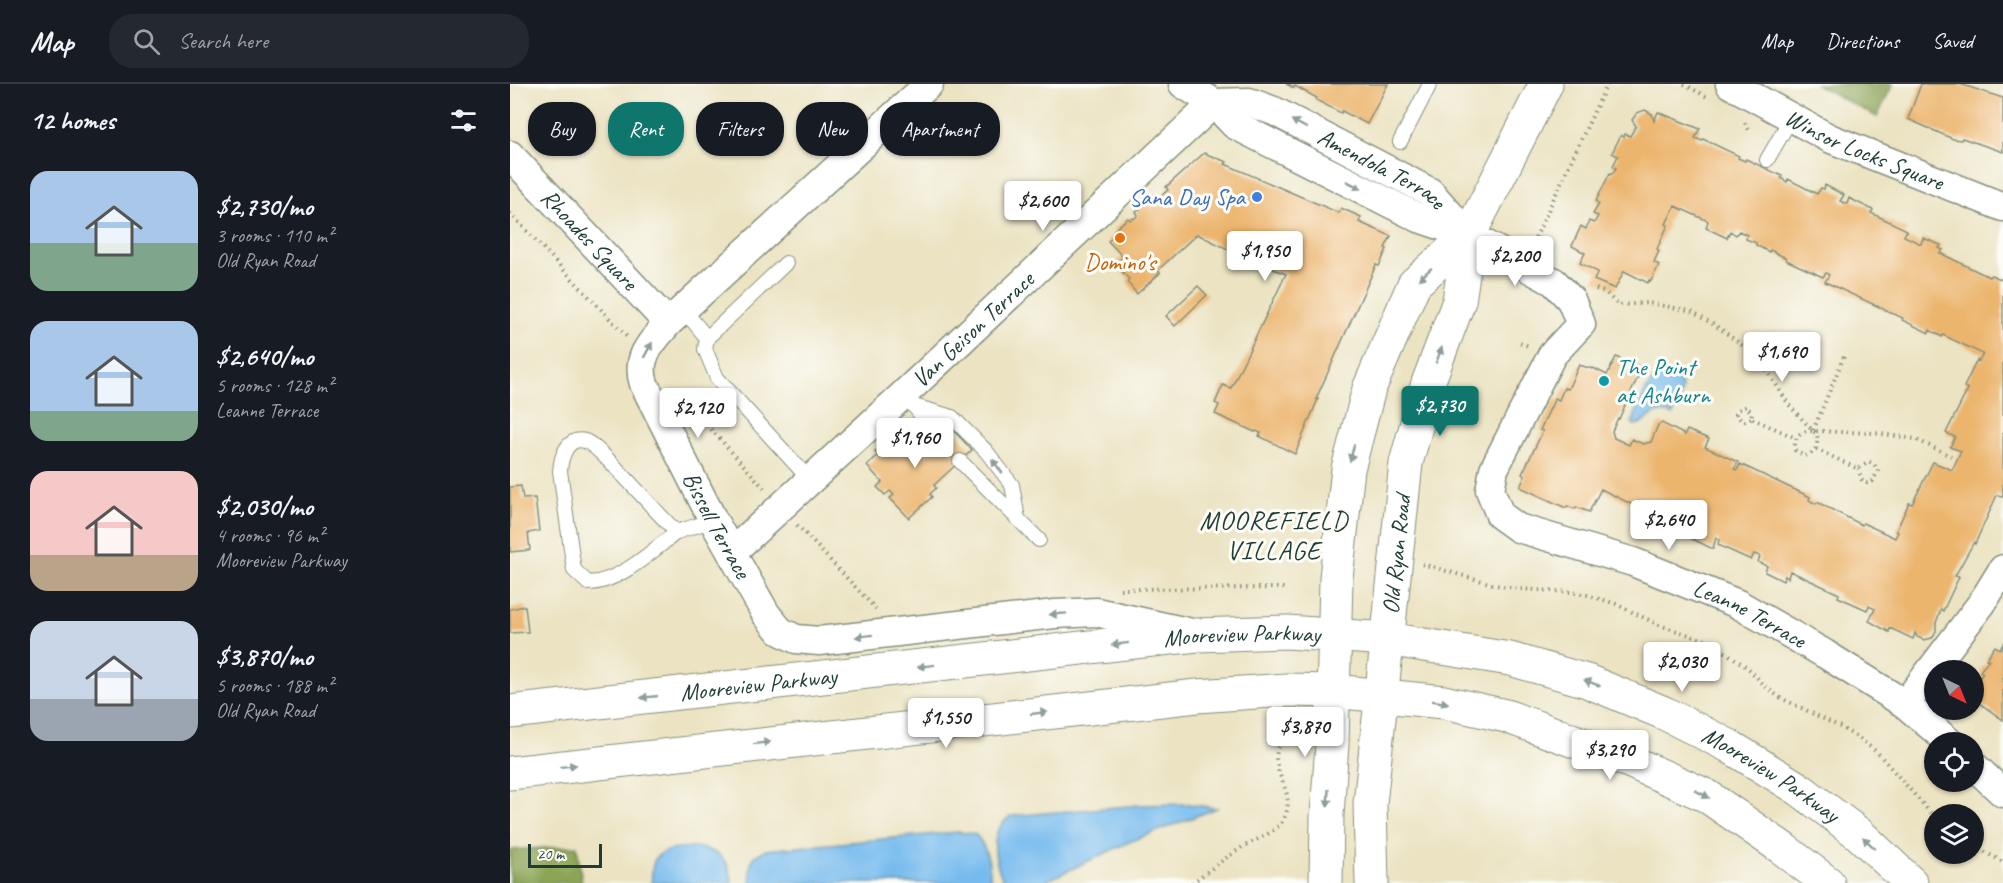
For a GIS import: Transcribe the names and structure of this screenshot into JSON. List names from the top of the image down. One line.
{"streets":{"main road":["Old Ryan Road","Mooreview Parkway"],"street":["Winsor Locks Square","Amendola Terrace","Rhoades Square","Van Geison Terrace","Bissell Terrace","Leanne Terrace"]},"crossings":[["Amendola Terrace","Van Geison Terrace"],["Amendola Terrace","Old Ryan Road"],["Amendola Terrace","Leanne Terrace"],["Van Geison Terrace","Bissell Terrace"],["Bissell Terrace","Mooreview Parkway"],["Old Ryan Road","Leanne Terrace"],["Old Ryan Road","Mooreview Parkway"]],"one_way":["Bissell Terrace"],"districts":["MOOREFIELD VILLAGE"],"places":["Sana Day Spa","Domino's","The Point at Ashburn"],"scale_bar":"20 m","north":"bottom right","page":{"header":"Map","search":"Search here","nav":["Map","Directions","Saved"],"heading":"12 homes","chip":["Buy","Rent","Filters","New","Apartment"],"list":[{"name":"$2,730/mo","note":"3 rooms · 110 m² · Old Ryan Road"},{"name":"$2,640/mo","note":"5 rooms · 128 m² · Leanne Terrace"},{"name":"$2,030/mo","note":"4 rooms · 96 m² · Mooreview Parkway"},{"name":"$3,870/mo","note":"5 rooms · 188 m² · Old Ryan Road"}],"price":["$2,600","$1,950","$2,200","$1,690","$2,730","$2,120","$1,960","$2,640","$2,030","$1,550","$3,870","$3,290"],"scale":"20 m"}}
